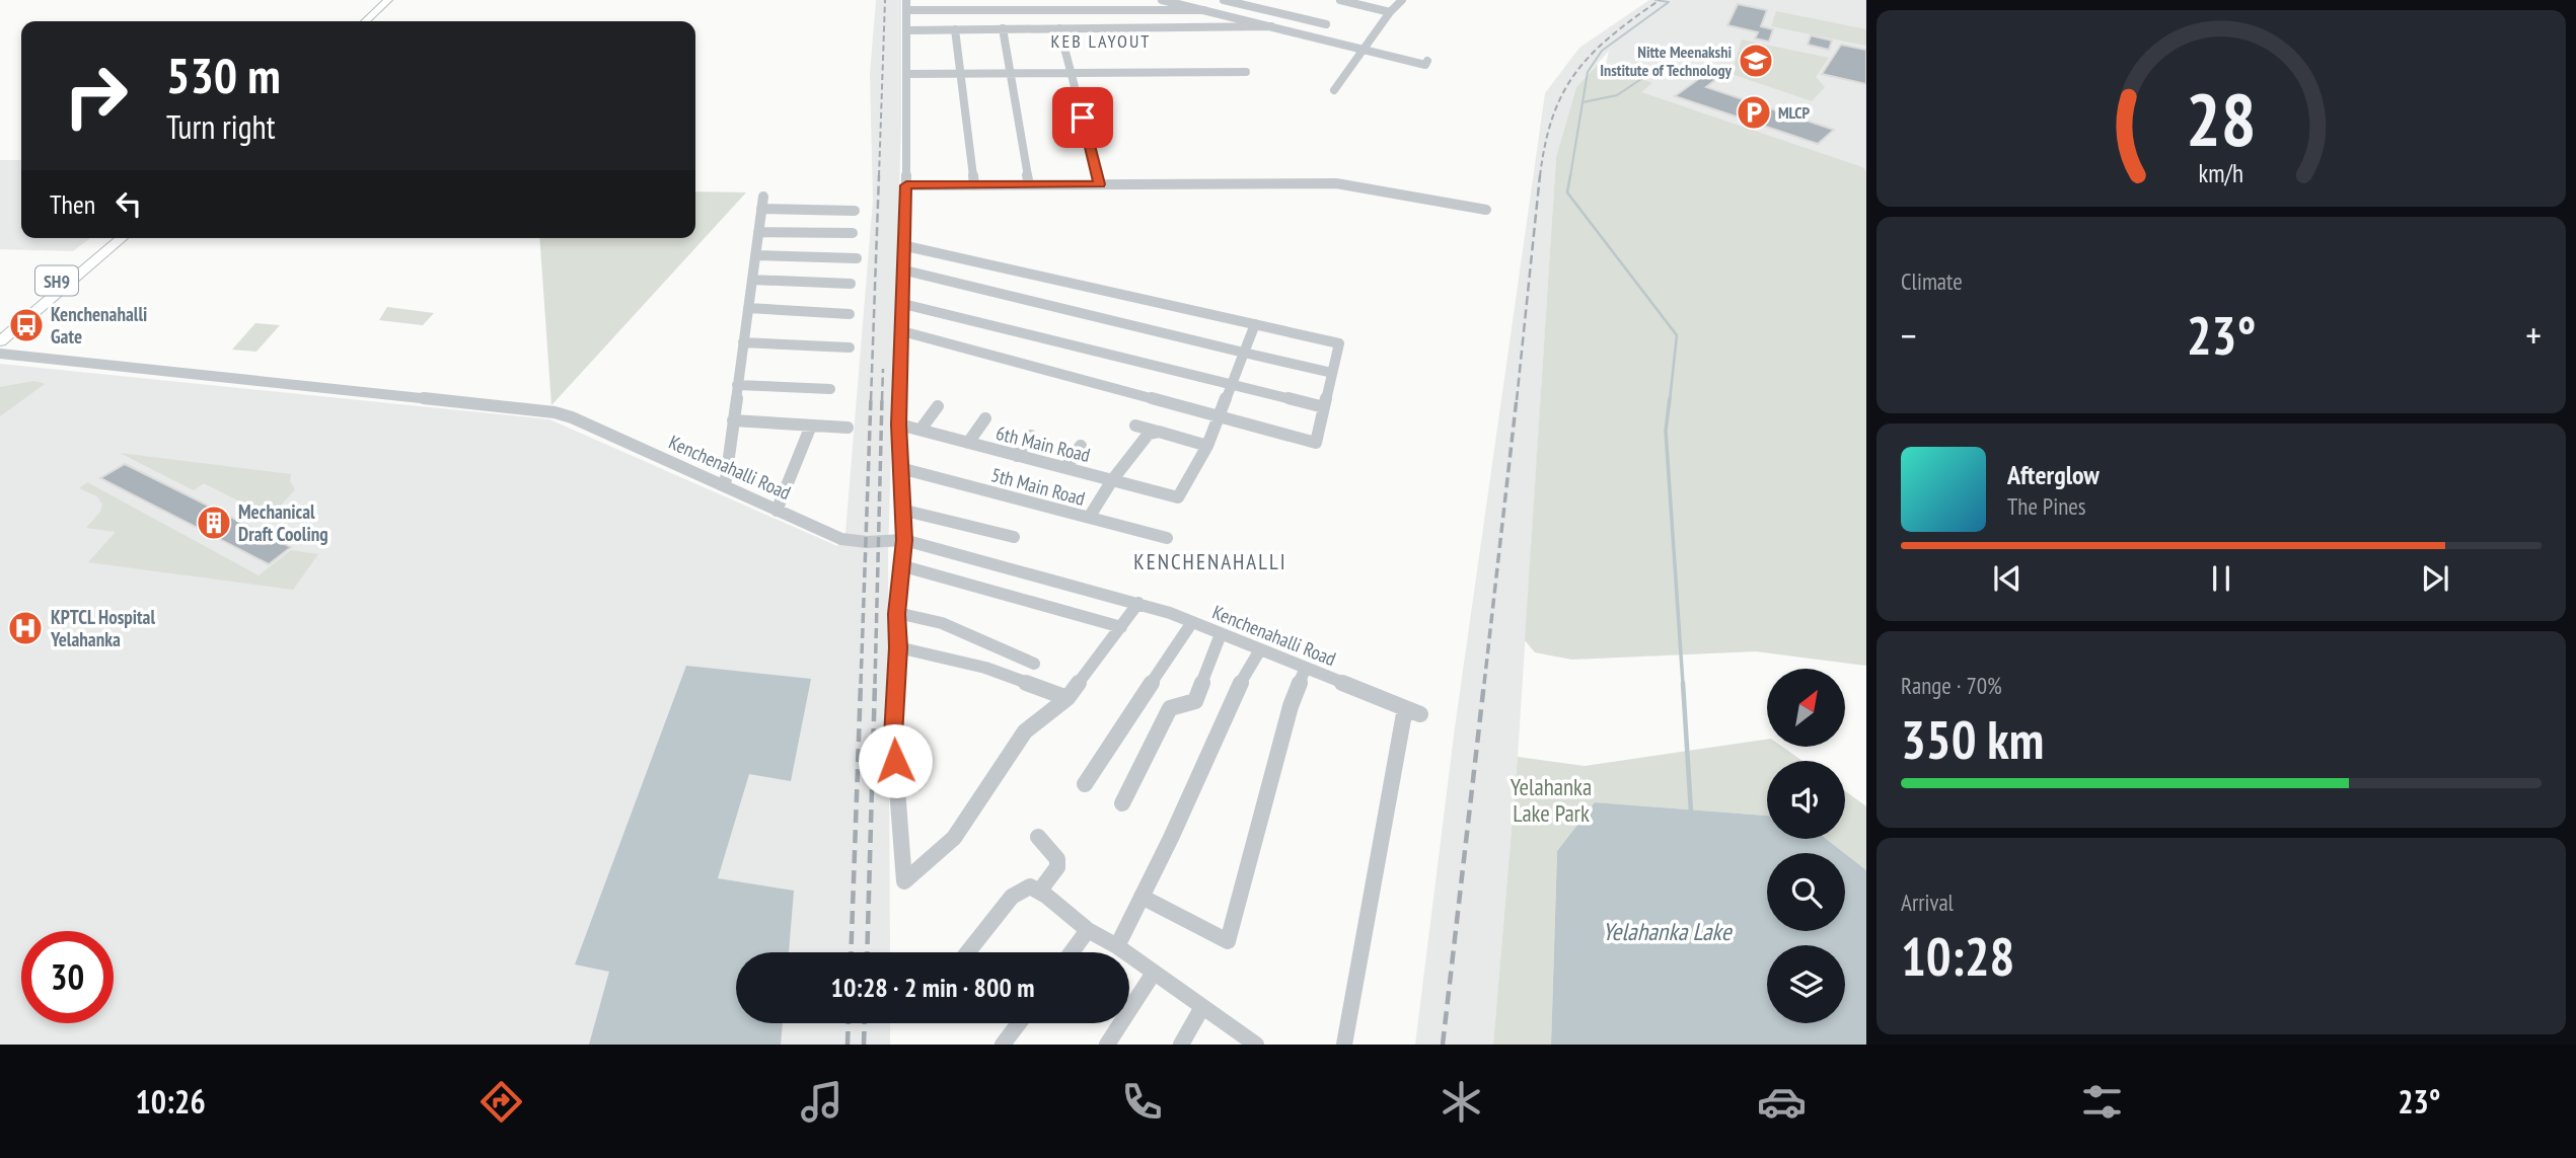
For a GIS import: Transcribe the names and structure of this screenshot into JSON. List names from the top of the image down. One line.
{"streets":{"main road":["SH9"],"street":["6th Main Road","Kenchenahalli Road","5th Main Road"]},"districts":["KEB LAYOUT","KENCHENAHALLI"],"water":["Yelahanka Lake"],"parks":["Yelahanka Lake Park"],"places":{"school or university":["Nitte Meenakshi Institute of Technology"],"parking":["MLCP"],"bus stop":["Kenchenahalli Gate"],"building":["Mechanical Draft Cooling"],"hospital":["KPTCL Hospital Yelahanka"]},"north":"top right","page":{"turn":["530 m","Turn right"],"then":"Then","tile":["Climate",["Range · 70%","350 km"],["Arrival","10:28"]],"heat":["−","23°","+"],"song":["Afterglow","The Pines"],"limit":"30","trip":"10:28 · 2 min · 800 m","tabs":["10:26","23°"],"gauge":["28","km/h"]}}
